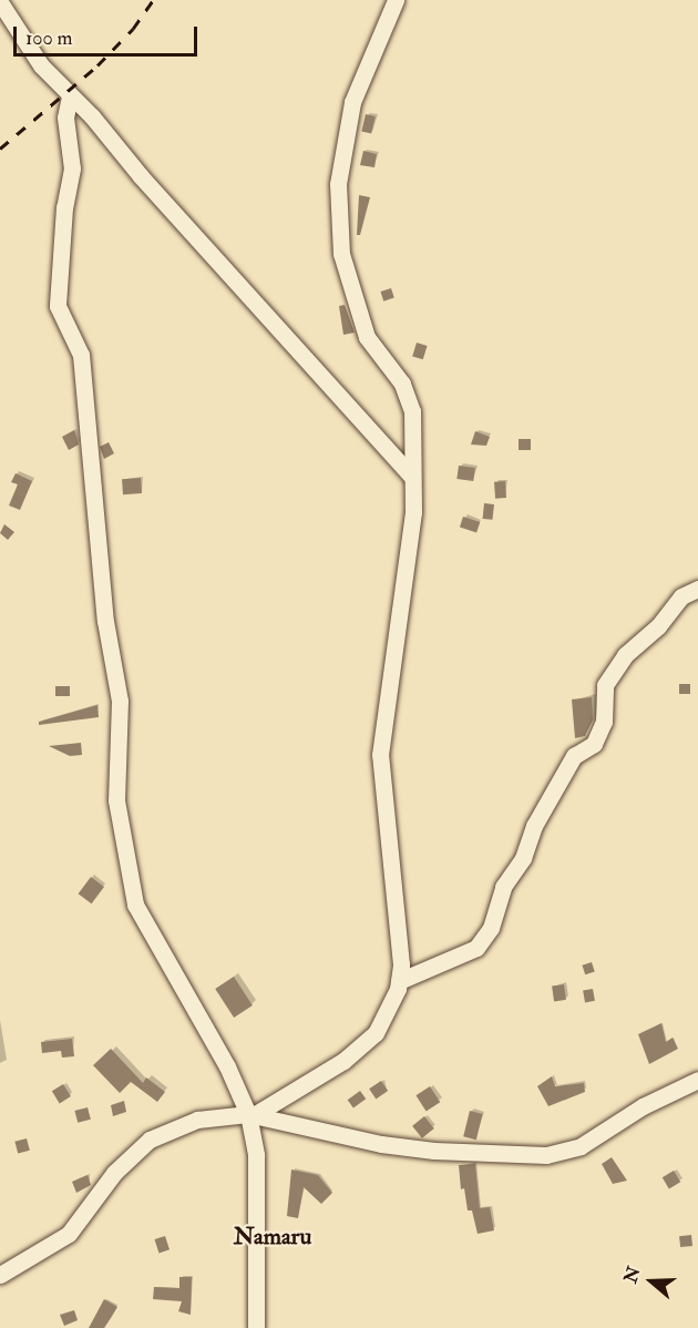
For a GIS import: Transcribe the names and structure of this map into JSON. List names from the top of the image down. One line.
{"districts":["Namaru"],"scale_bar":"100 m","north":"left"}
